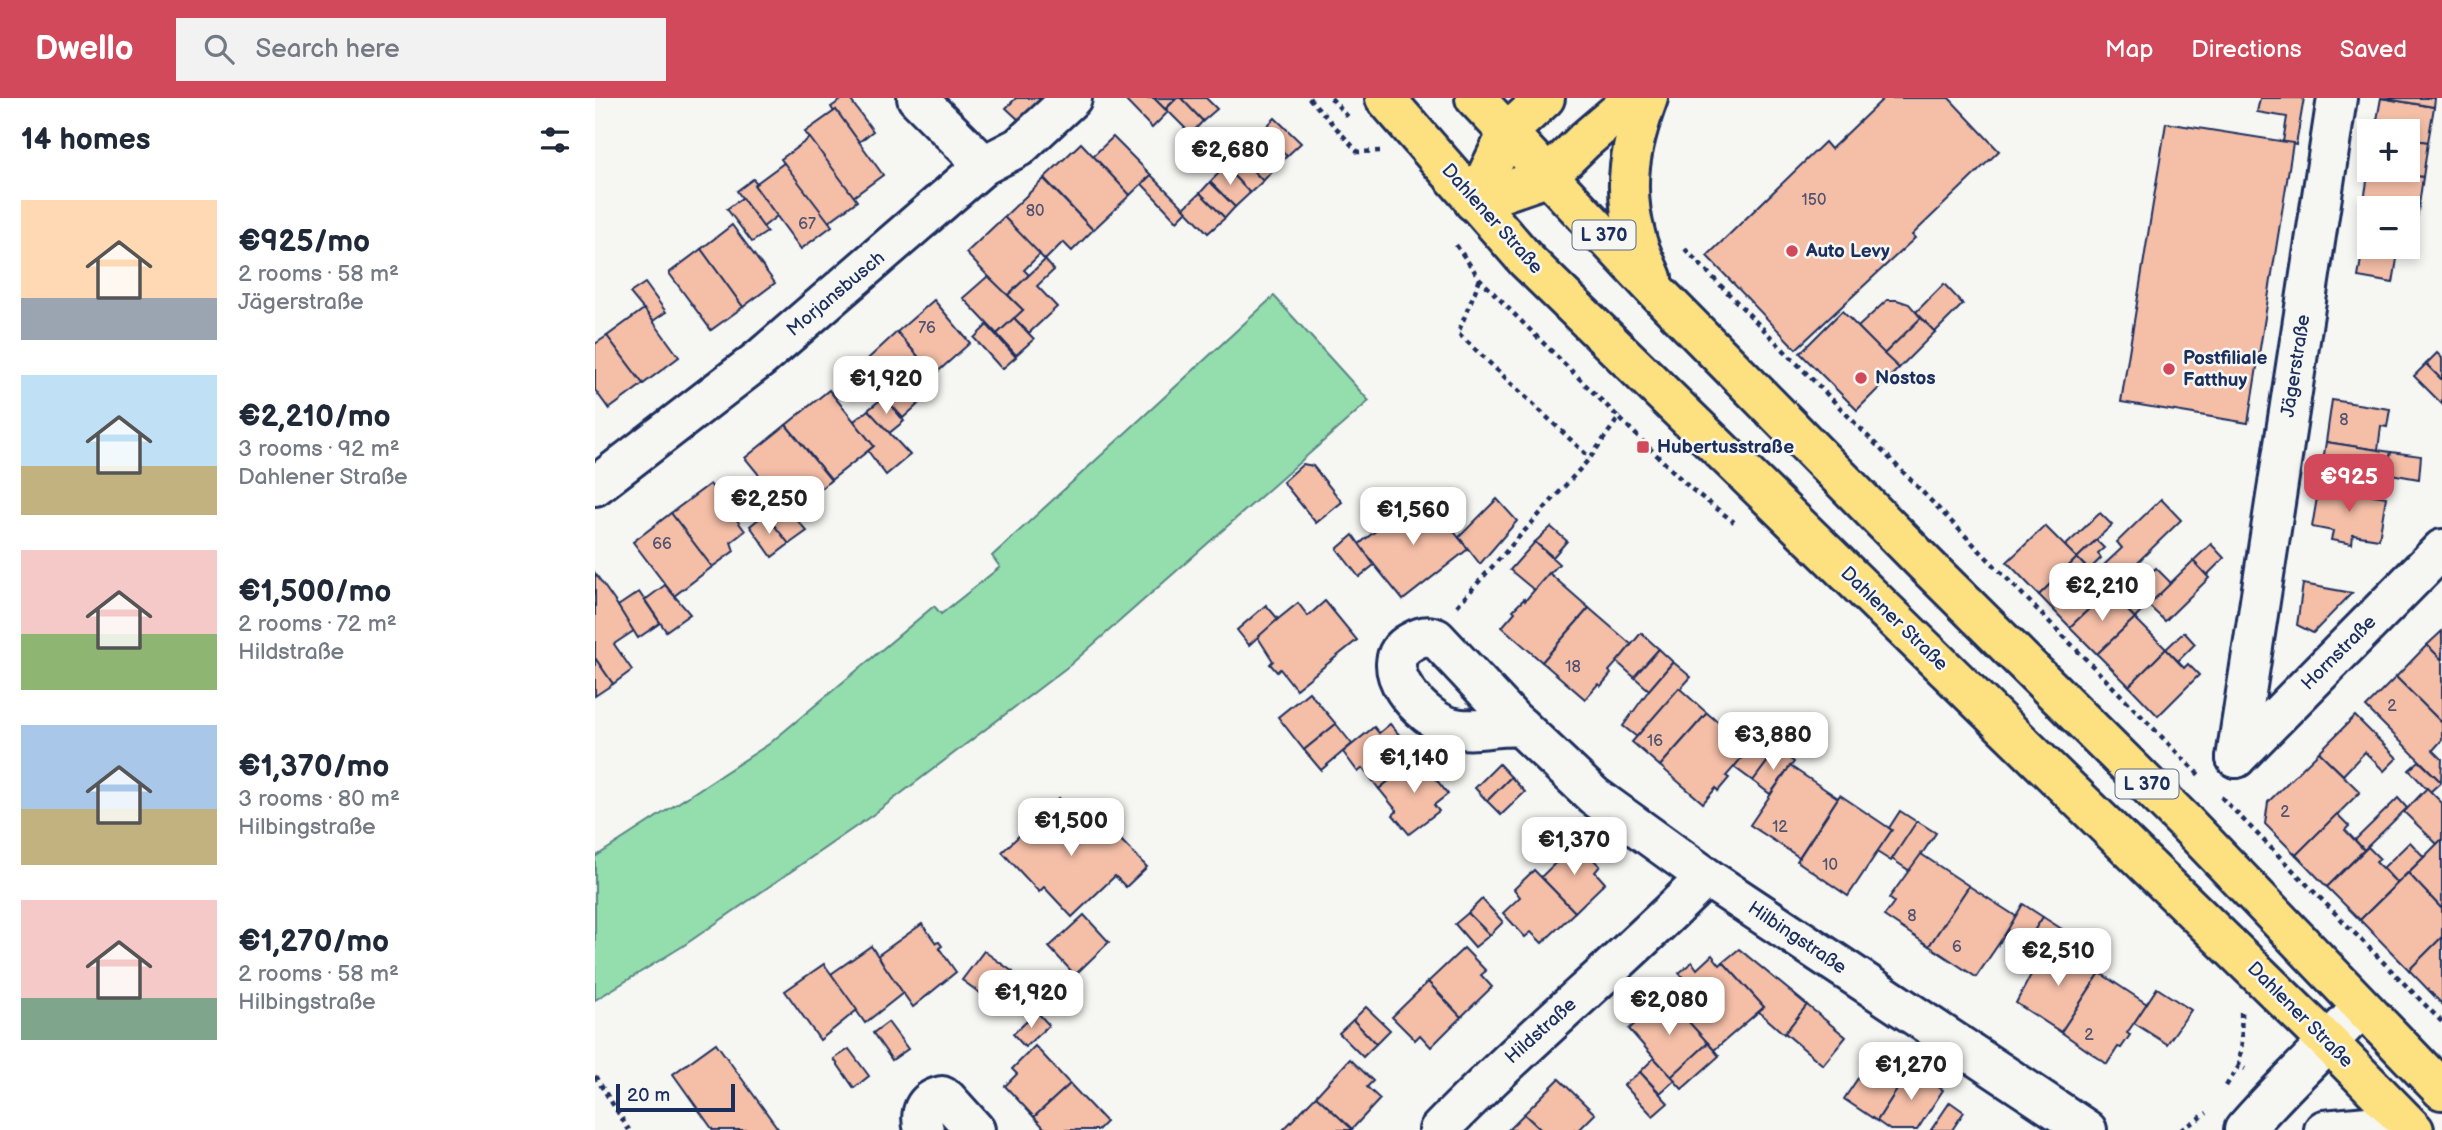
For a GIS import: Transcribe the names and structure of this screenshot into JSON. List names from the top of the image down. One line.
{"streets":{"main road":["Dahlener Straße","L 370"],"street":["Morjansbusch","Jägerstraße","Hornstraße","Hilbingstraße","Hildstraße"]},"crossings":[["Jägerstraße","Hornstraße"],["Hilbingstraße","Hildstraße"]],"places":{"other":["Auto Levy","Postfiliale Fatthuy","Nostos"],"transit":["Hubertusstraße"]},"house_numbers":["150","80","67","76","8","66","18","2","16","2","12","10","8","6","2"],"scale_bar":"20 m","page":{"header":"Dwello","search":"Search here","nav":["Map","Directions","Saved"],"heading":"14 homes","map_buttons":["+","−"],"price":["€2,680","€1,920","€925","€2,250","€1,560","€2,210","€3,880","€1,140","€1,500","€1,370","€2,510","€1,920","€2,080","€1,270"],"list":[{"name":"€925/mo","note":"2 rooms · 58 m² · Jägerstraße"},{"name":"€2,210/mo","note":"3 rooms · 92 m² · Dahlener Straße"},{"name":"€1,500/mo","note":"2 rooms · 72 m² · Hildstraße"},{"name":"€1,370/mo","note":"3 rooms · 80 m² · Hilbingstraße"},{"name":"€1,270/mo","note":"2 rooms · 58 m² · Hilbingstraße"}],"scale":"20 m"}}
